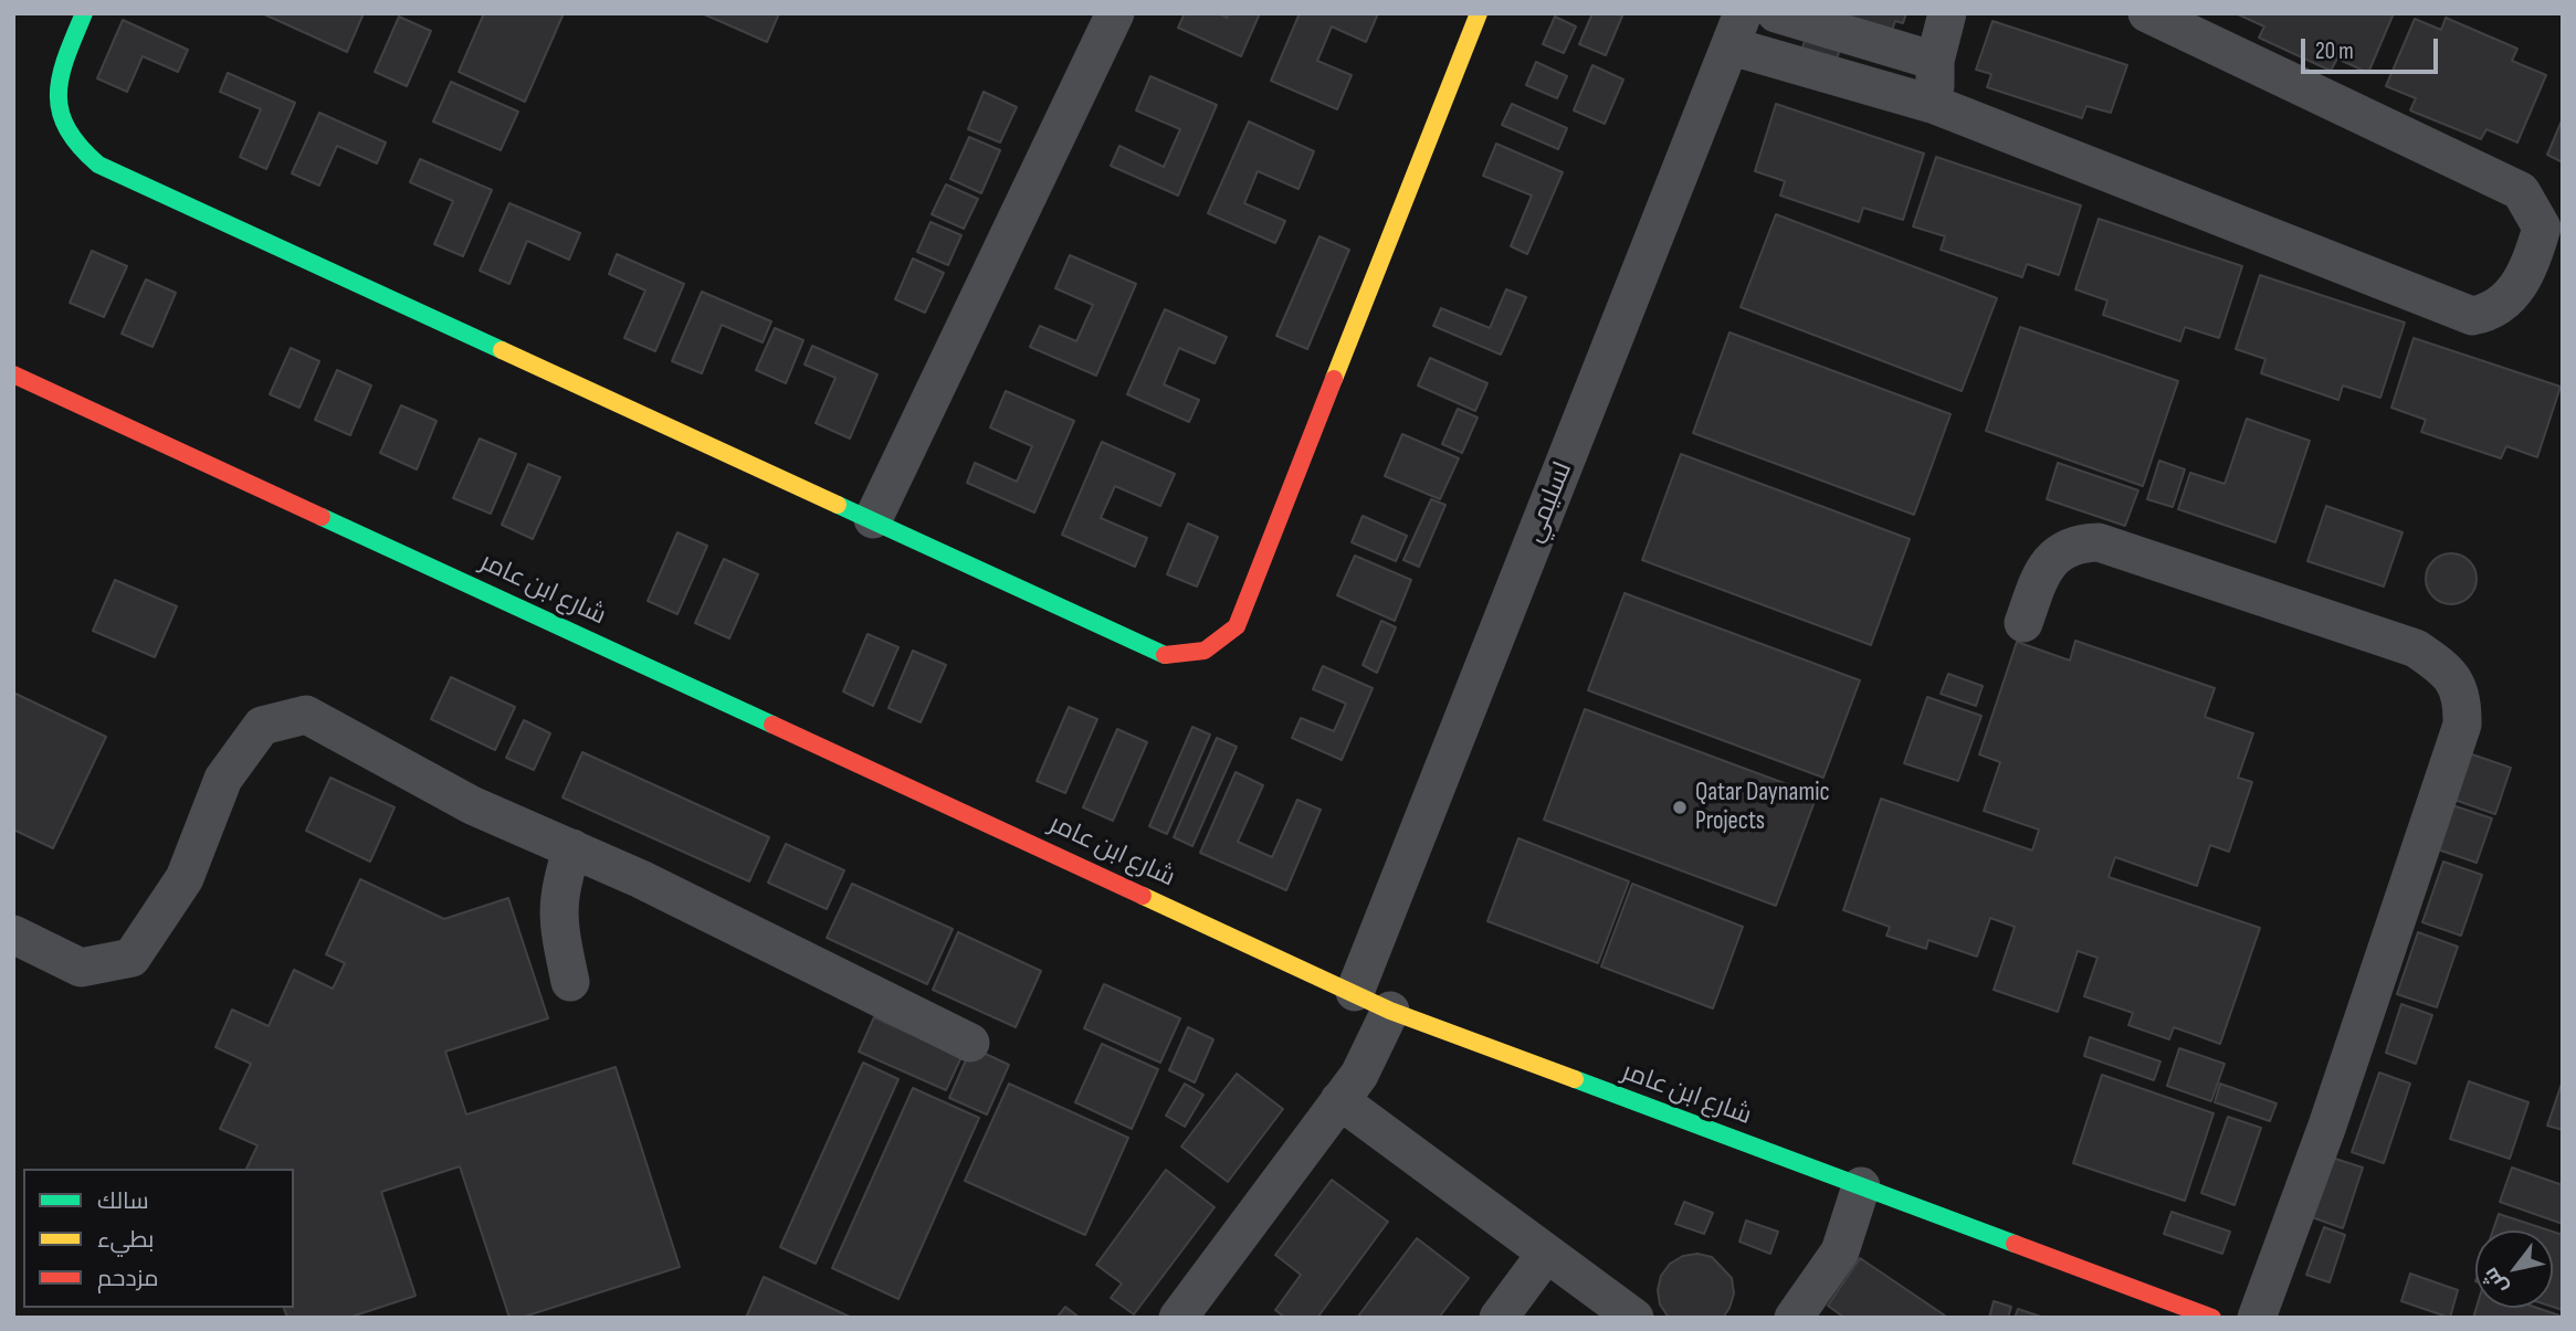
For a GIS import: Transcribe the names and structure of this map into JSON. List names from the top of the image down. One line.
{"streets":{"street":["لسليمي","شارع ابن عامر"]},"crossings":[["لسليمي","شارع ابن عامر"]],"places":["Qatar Daynamic Projects"],"legend":["سالك","بطيء","مزدحم"],"scale_bar":"20 m","north":"bottom left"}
